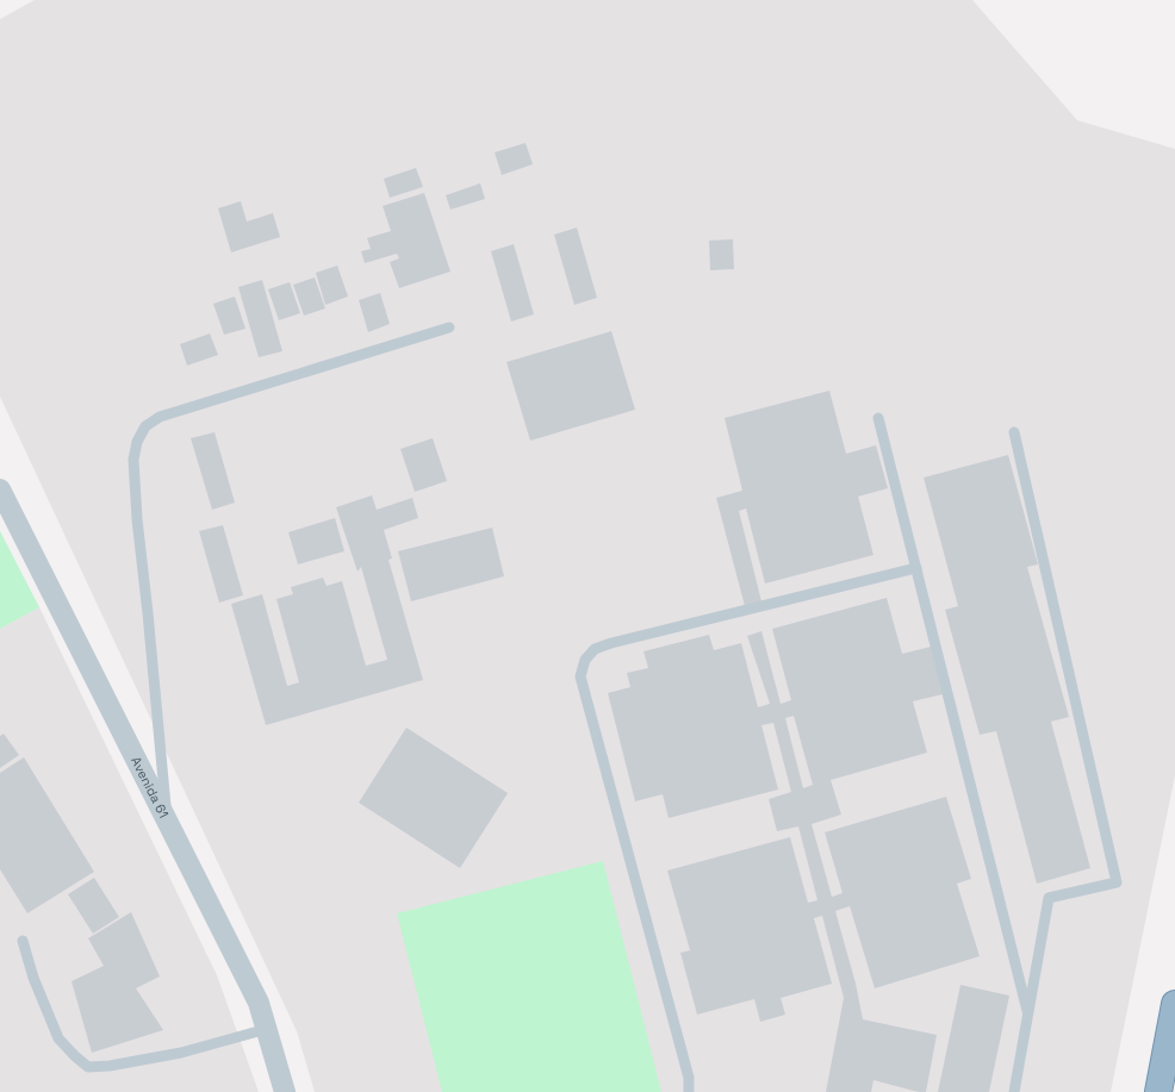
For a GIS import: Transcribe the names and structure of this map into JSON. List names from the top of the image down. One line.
{"streets":{"street":["Avenida 61"]}}
